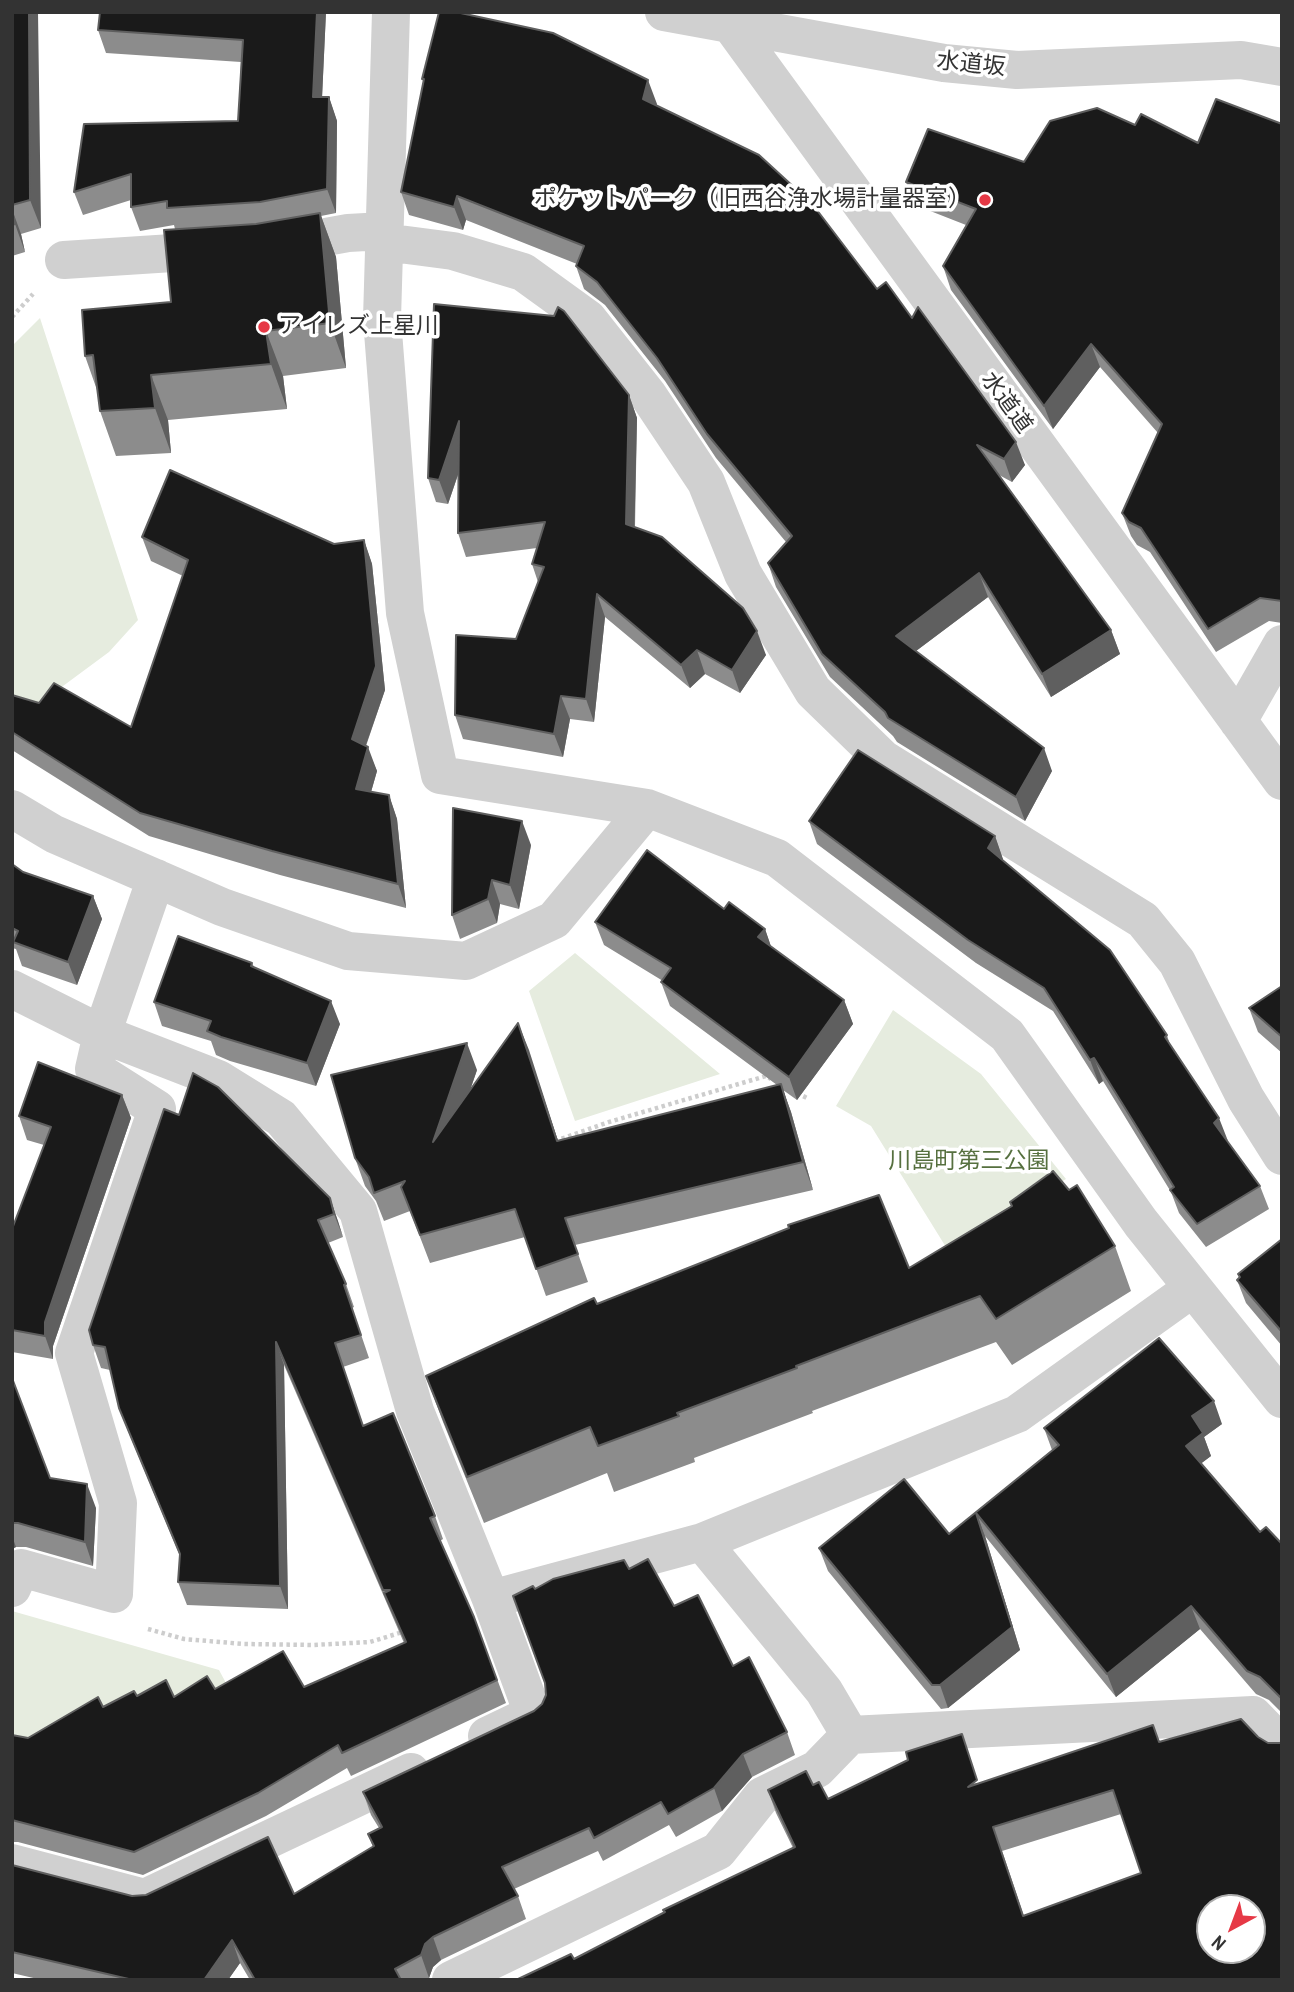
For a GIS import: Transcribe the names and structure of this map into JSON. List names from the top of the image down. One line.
{"streets":{"street":["水道坂","水道道"]},"crossings":[["水道坂","水道道"]],"parks":["川島町第三公園"],"places":["ポケットパーク（旧西谷浄水場計量器室）","アイレズ上星川"],"north":"bottom left"}
